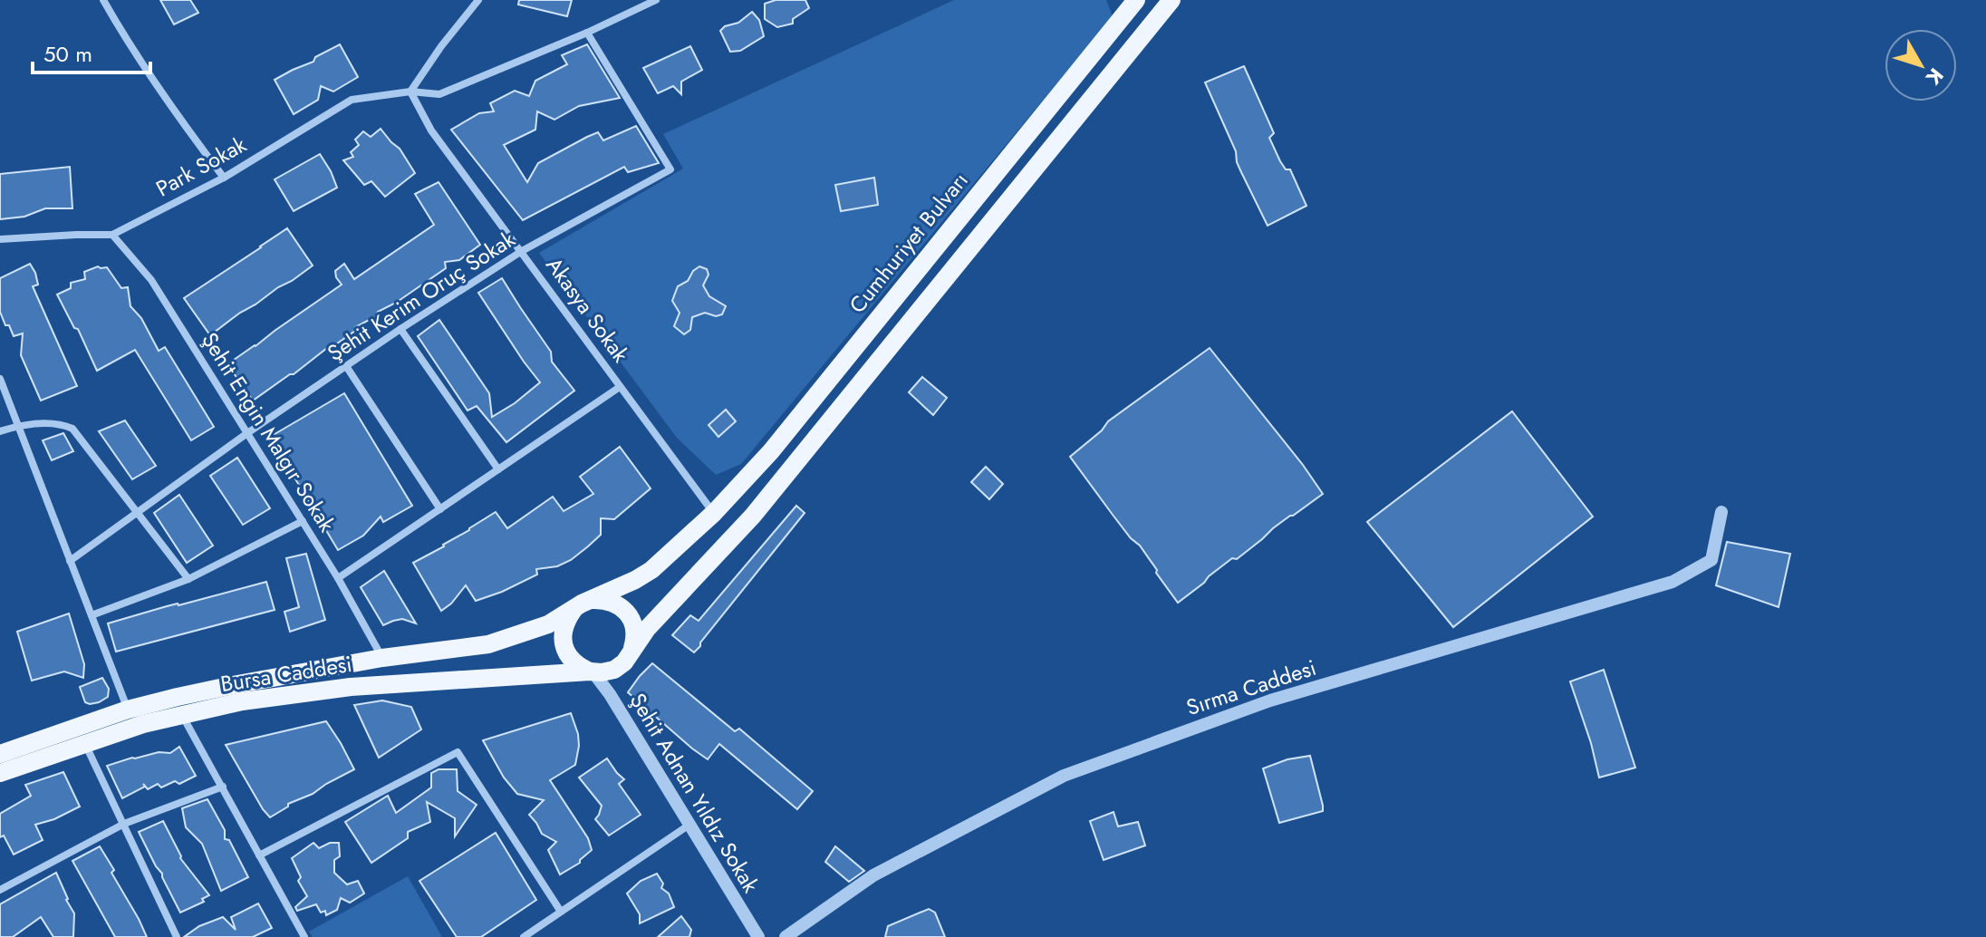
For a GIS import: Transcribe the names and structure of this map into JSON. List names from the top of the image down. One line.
{"streets":{"main road":["Cumhuriyet Bulvarı","Bursa Caddesi"],"street":["Park Sokak","Şehit Kerim Oruç Sokak","Akasya Sokak","Şehit Engin Malgır Sokak","Sırma Caddesi","Şehit Adnan Yıldız Sokak"]},"crossings":[["Park Sokak","Şehit Kerim Oruç Sokak"],["Park Sokak","Akasya Sokak"],["Park Sokak","Şehit Engin Malgır Sokak"],["Cumhuriyet Bulvarı","Akasya Sokak"],["Cumhuriyet Bulvarı","Bursa Caddesi"],["Şehit Kerim Oruç Sokak","Akasya Sokak"],["Şehit Kerim Oruç Sokak","Şehit Engin Malgır Sokak"],["Akasya Sokak","Bursa Caddesi"],["Şehit Engin Malgır Sokak","Bursa Caddesi"],["Bursa Caddesi","Şehit Adnan Yıldız Sokak"]],"scale_bar":"50 m","north":"bottom right"}
